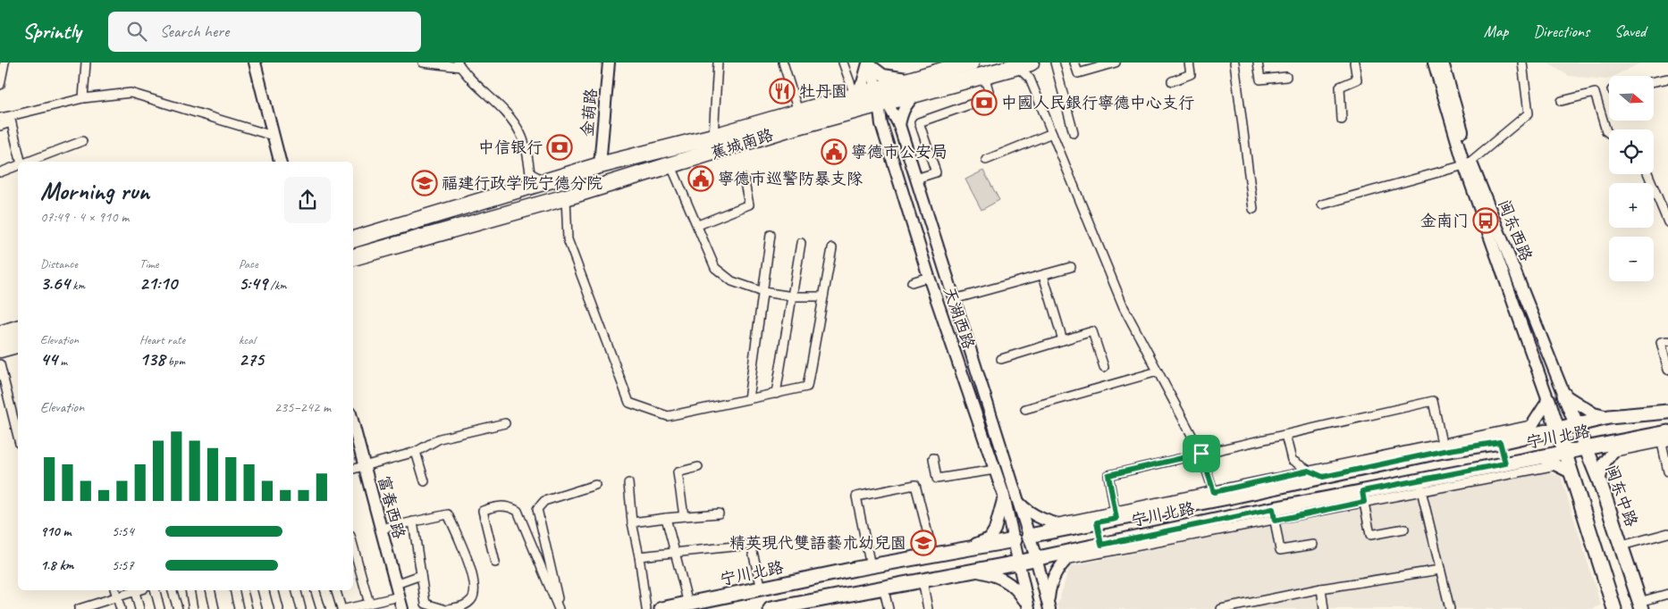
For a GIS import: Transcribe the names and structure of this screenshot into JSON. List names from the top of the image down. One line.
{"streets":{"highway":["蕉城南路"],"main road":["金葫路","闽东西路","天湖西路","宁川北路","闽东中路","富春西路"]},"crossings":[["金葫路","蕉城南路"],["蕉城南路","天湖西路"],["闽东西路","闽东中路"],["天湖西路","宁川北路"],["宁川北路","闽东中路"]],"places":{"restaurant":["牡丹園"],"bank":["中國人民銀行寧德中心支行","中信银行"],"public building":["寧德市公安局","寧德市巡警防暴支隊"],"school or university":["福建行政学院宁德分院","精英現代雙語藝朮幼兒園"],"bus stop":["金南门"]},"north":"right","page":{"header":"Sprintly","search":"Search here","nav":["Map","Directions","Saved"],"map_buttons":["+","−"],"heading":["Morning run","07:49 · 4 × 910 m"],"stats":[["Distance","3.64 km"],["Time","21:10"],["Pace","5:49 /km"],["Elevation","44 m"],["Heart rate","138 bpm"],["kcal","275"]],"chart":["Elevation","235–242 m"],"list":[{"name":"910 m","note":"5:54"},{"name":"1.8 km","note":"5:57"}]}}
